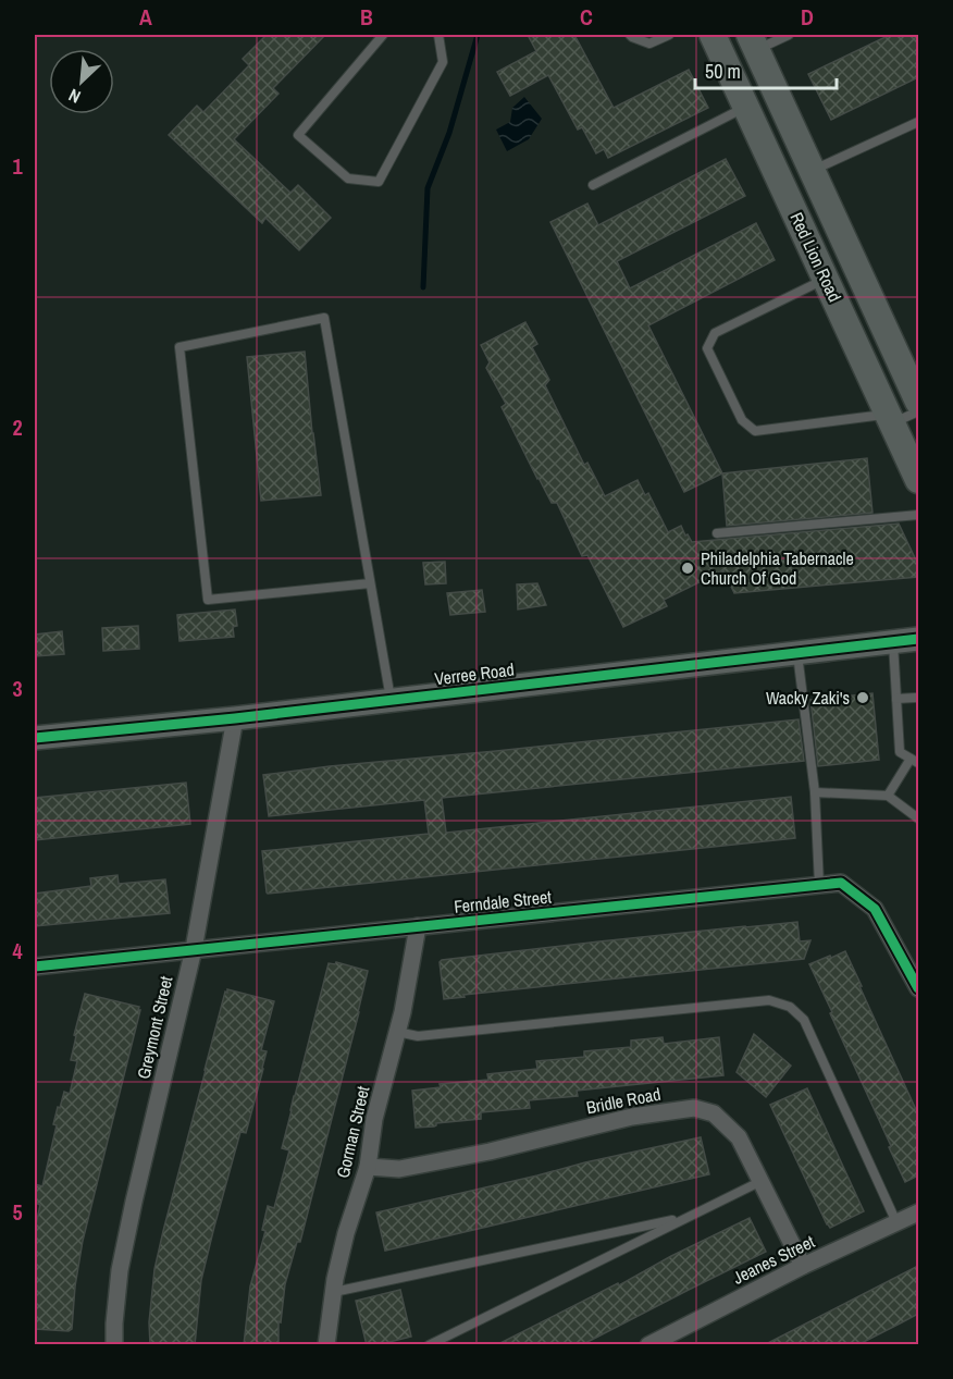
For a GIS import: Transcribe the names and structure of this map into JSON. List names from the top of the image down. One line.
{"streets":{"main road":["Red Lion Road","Verree Road"],"street":["Ferndale Street","Greymont Street","Bridle Road","Gorman Street","Jeanes Street"]},"crossings":[["Verree Road","Greymont Street"],["Ferndale Street","Greymont Street"],["Ferndale Street","Gorman Street"],["Bridle Road","Gorman Street"],["Bridle Road","Jeanes Street"]],"places":["Philadelphia Tabernacle Church Of God","Wacky Zaki's"],"scale_bar":"50 m","north":"bottom left","grid":{"columns":["A","B","C","D"],"rows":["1","2","3","4","5"]}}
